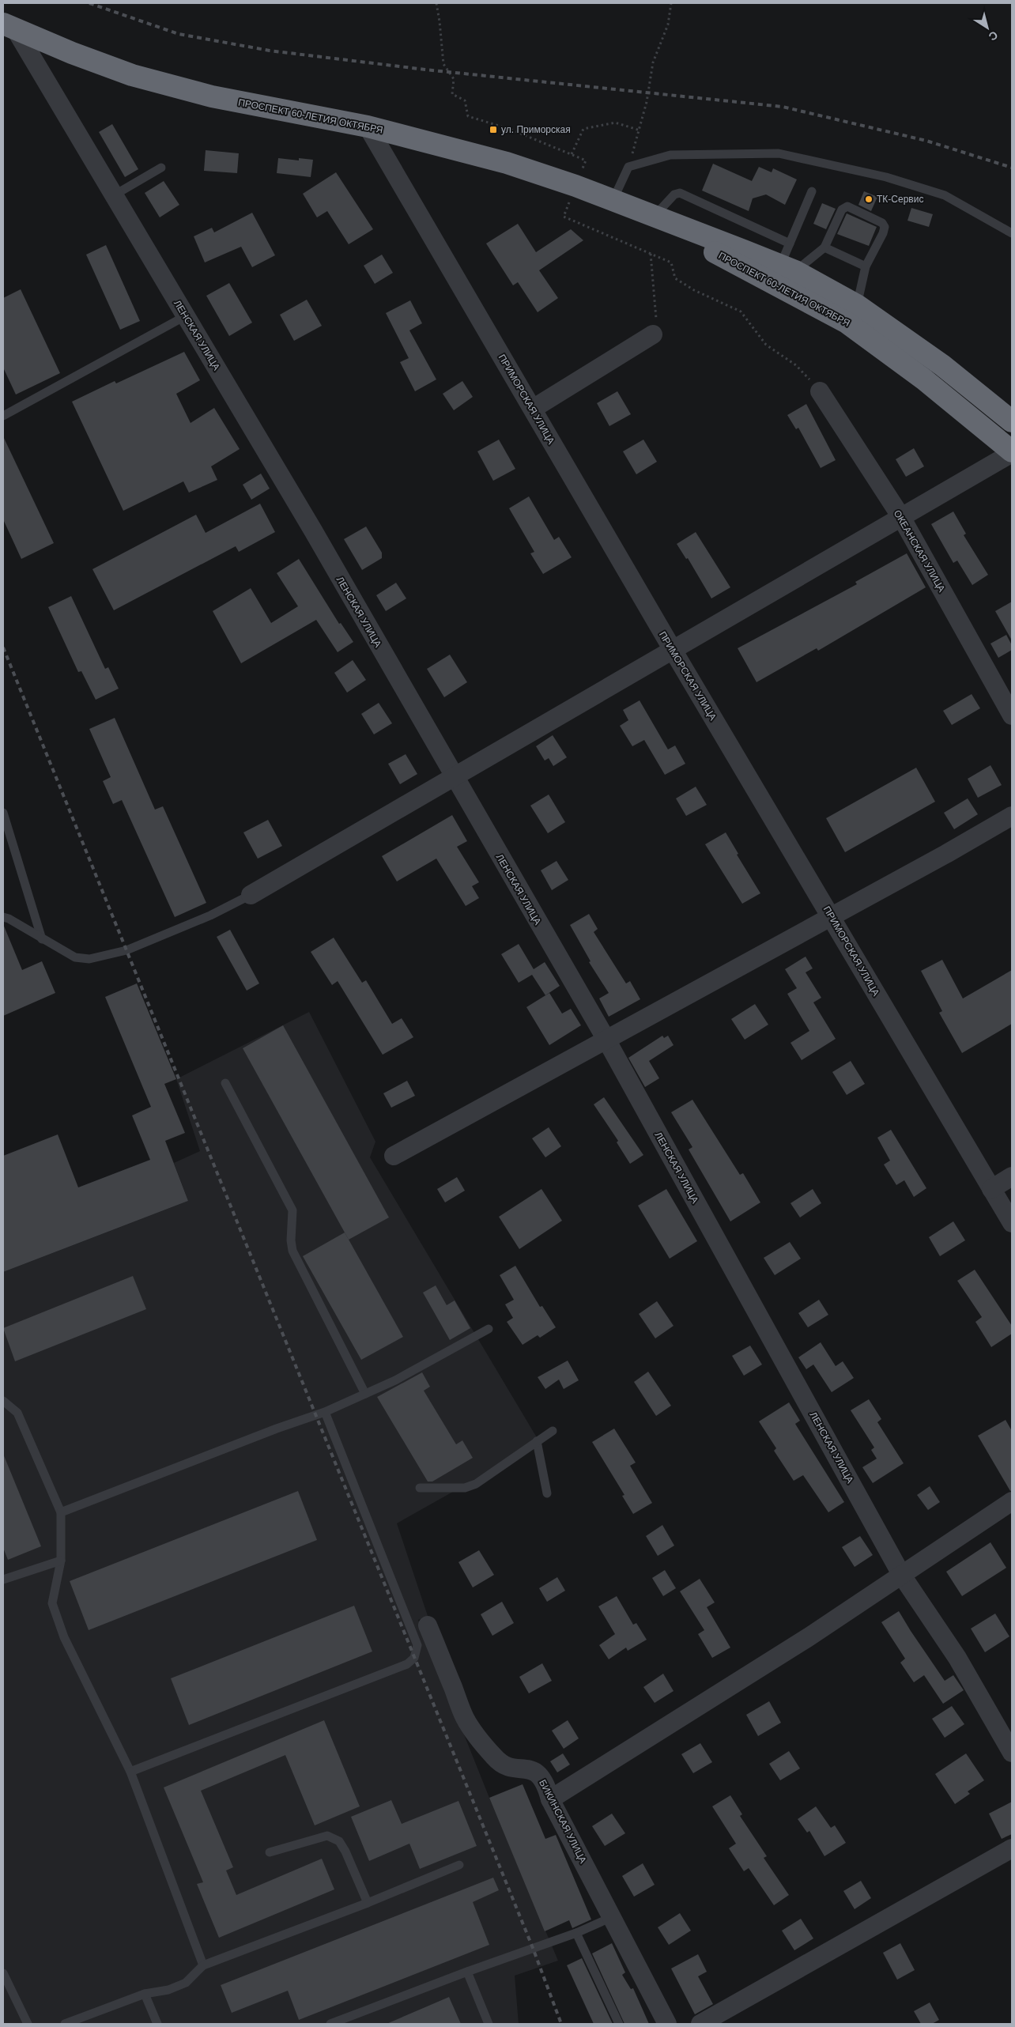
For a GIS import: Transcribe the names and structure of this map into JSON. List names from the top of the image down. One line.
{"streets":{"highway":["ПРОСПЕКТ 60-ЛЕТИЯ ОКТЯБРЯ"],"street":["ЛЕНСКАЯ УЛИЦА","ПРИМОРСКАЯ УЛИЦА","ОКЕАНСКАЯ УЛИЦА","БИКИНСКАЯ УЛИЦА"]},"crossings":[["ПРОСПЕКТ 60-ЛЕТИЯ ОКТЯБРЯ","ЛЕНСКАЯ УЛИЦА"],["ПРОСПЕКТ 60-ЛЕТИЯ ОКТЯБРЯ","ПРИМОРСКАЯ УЛИЦА"]],"places":{"transit":["ул. Приморская"],"other":["ТК-Сервис"]},"north":"bottom right"}
